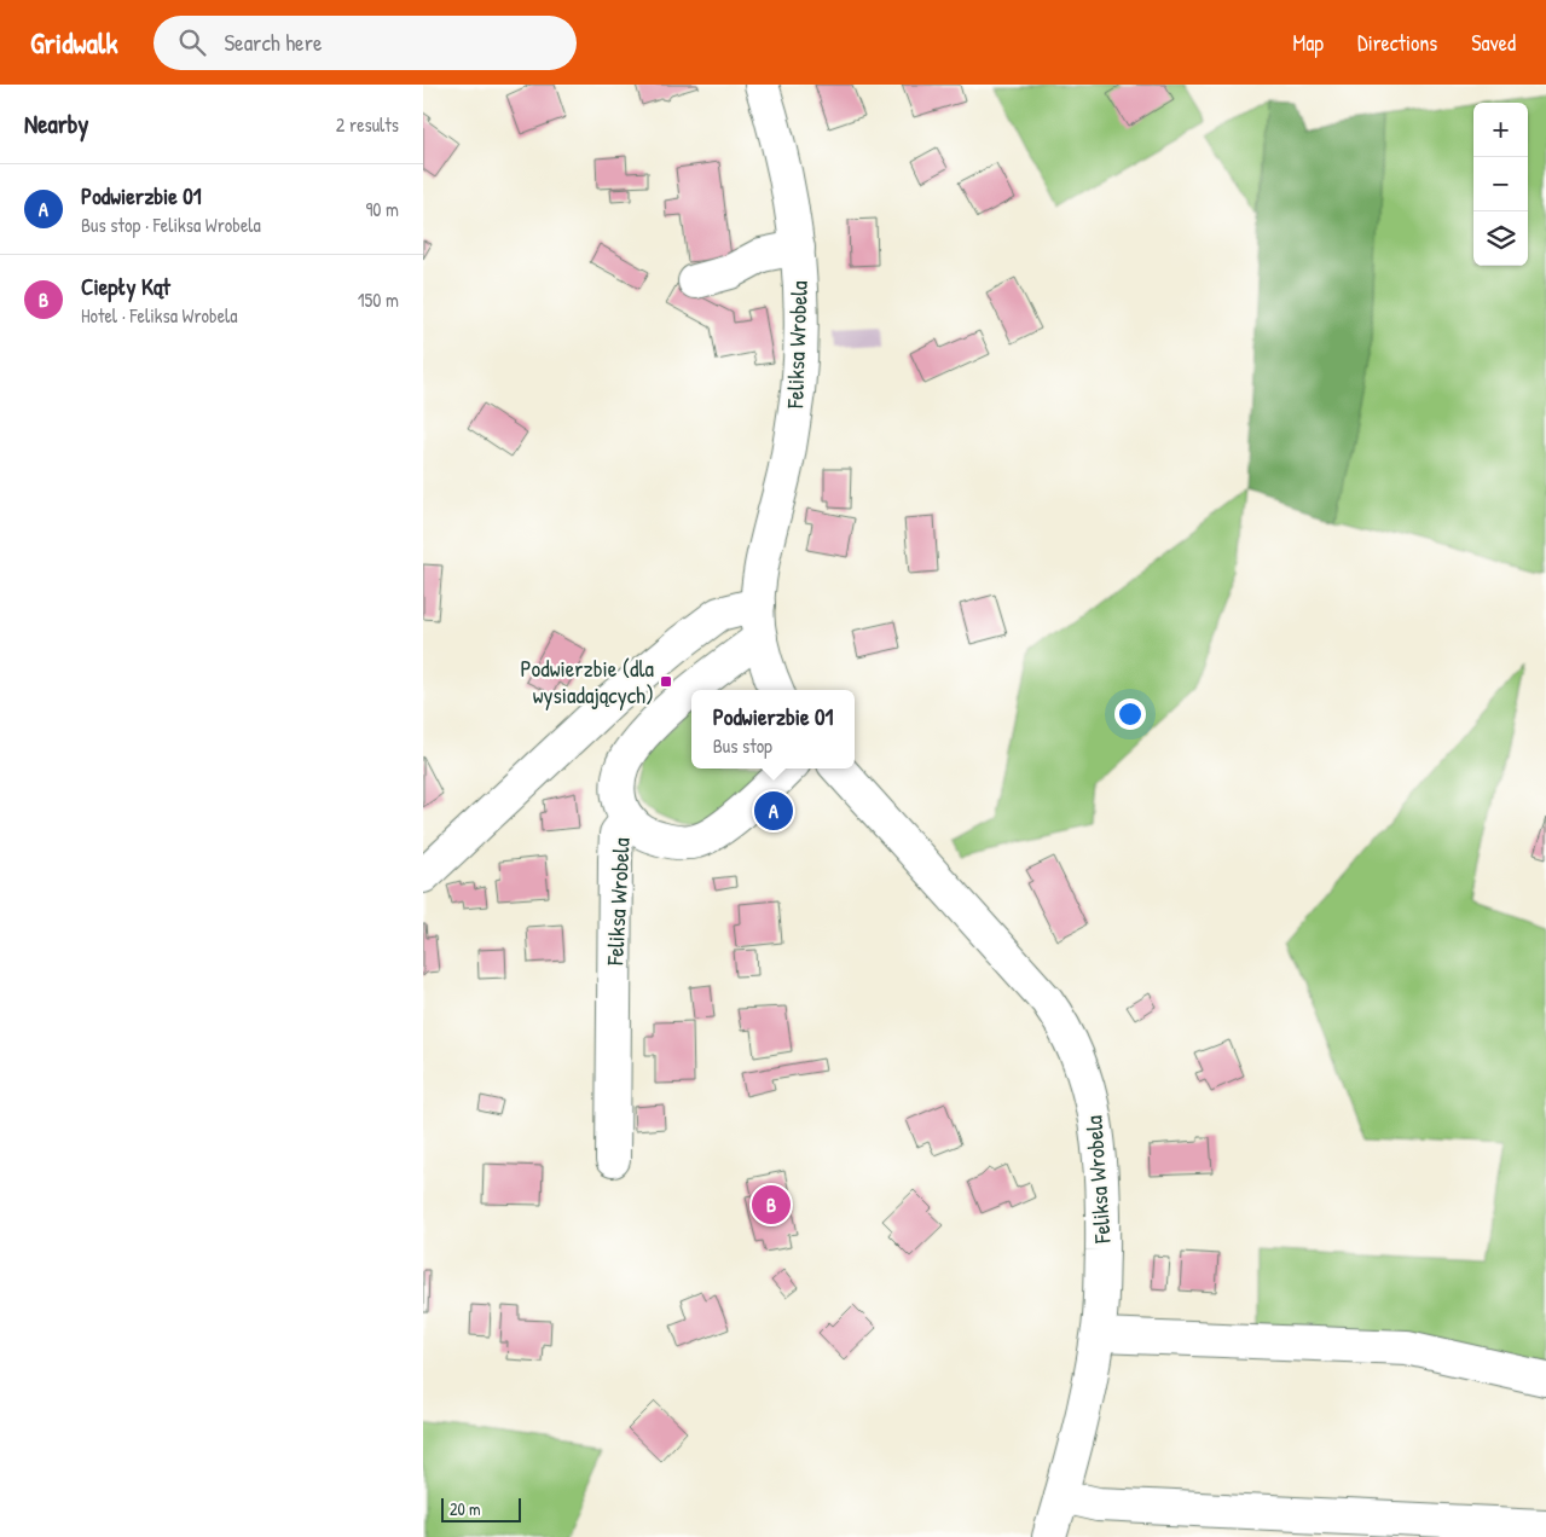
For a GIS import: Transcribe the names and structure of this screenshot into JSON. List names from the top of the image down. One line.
{"streets":{"street":["Feliksa Wrobela"]},"places":{"transit":["Podwierzbie (dla wysiadających)"]},"scale_bar":"20 m","page":{"header":"Gridwalk","search":"Search here","nav":["Map","Directions","Saved"],"heading":["Nearby","2 results"],"map_buttons":["+","−"],"list":[{"mark":"A","name":"Podwierzbie 01","note":"Bus stop · Feliksa Wrobela","value":"90 m"},{"mark":"B","name":"Ciepły Kąt","note":"Hotel · Feliksa Wrobela","value":"150 m"}],"popup":["Podwierzbie 01","Bus stop"],"pins":["A","B"],"scale":"20 m"}}
